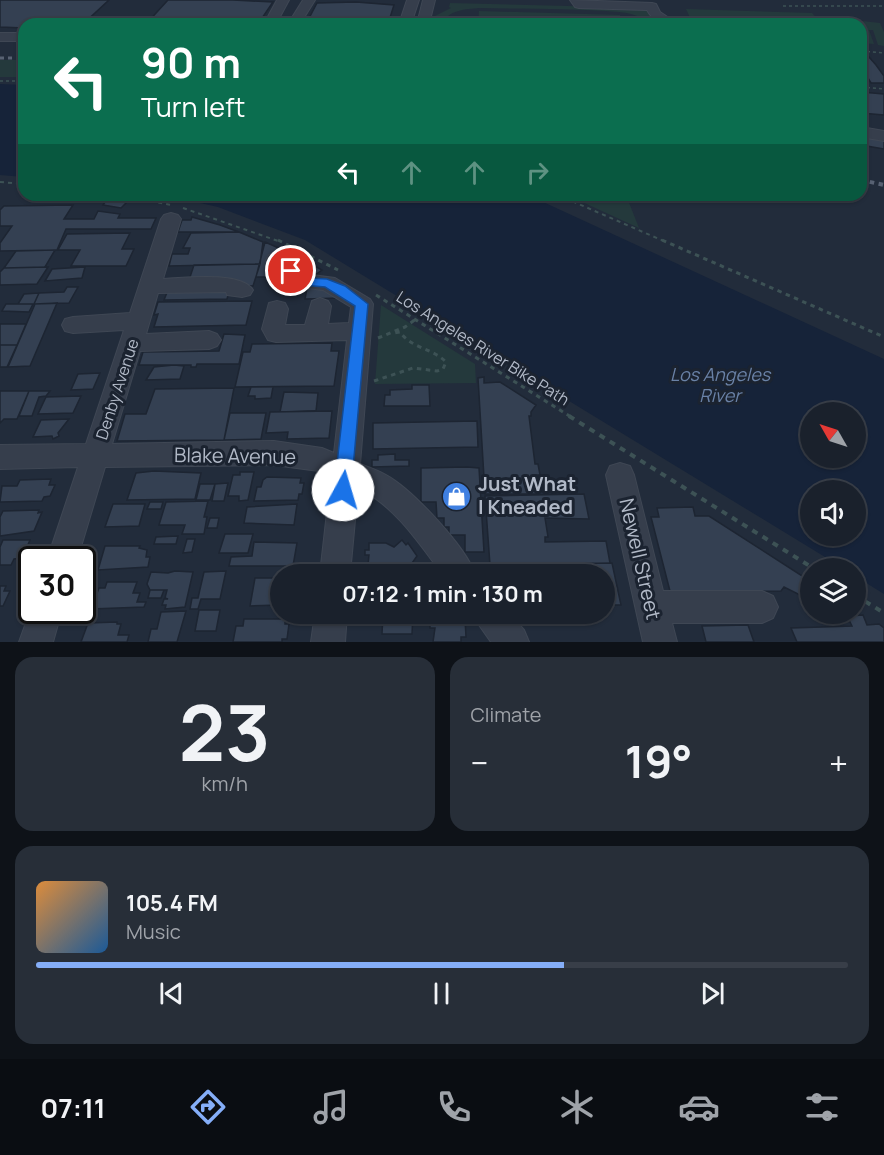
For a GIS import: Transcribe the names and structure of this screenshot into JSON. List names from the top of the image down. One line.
{"streets":{"street":["Denby Avenue","Blake Avenue","Newell Street"],"path":["Los Angeles River Bike Path"]},"crossings":[["Denby Avenue","Blake Avenue"]],"water":["Los Angeles River"],"places":{"shop":["Just What I Kneaded"]},"north":"top left","page":{"turn":["90 m","Turn left"],"limit":"30","trip":"07:12 · 1 min · 130 m","tile":[["23","km/h"],"Climate"],"heat":["−","19°","+"],"song":["105.4 FM","Music"],"tabs":"07:11"}}
